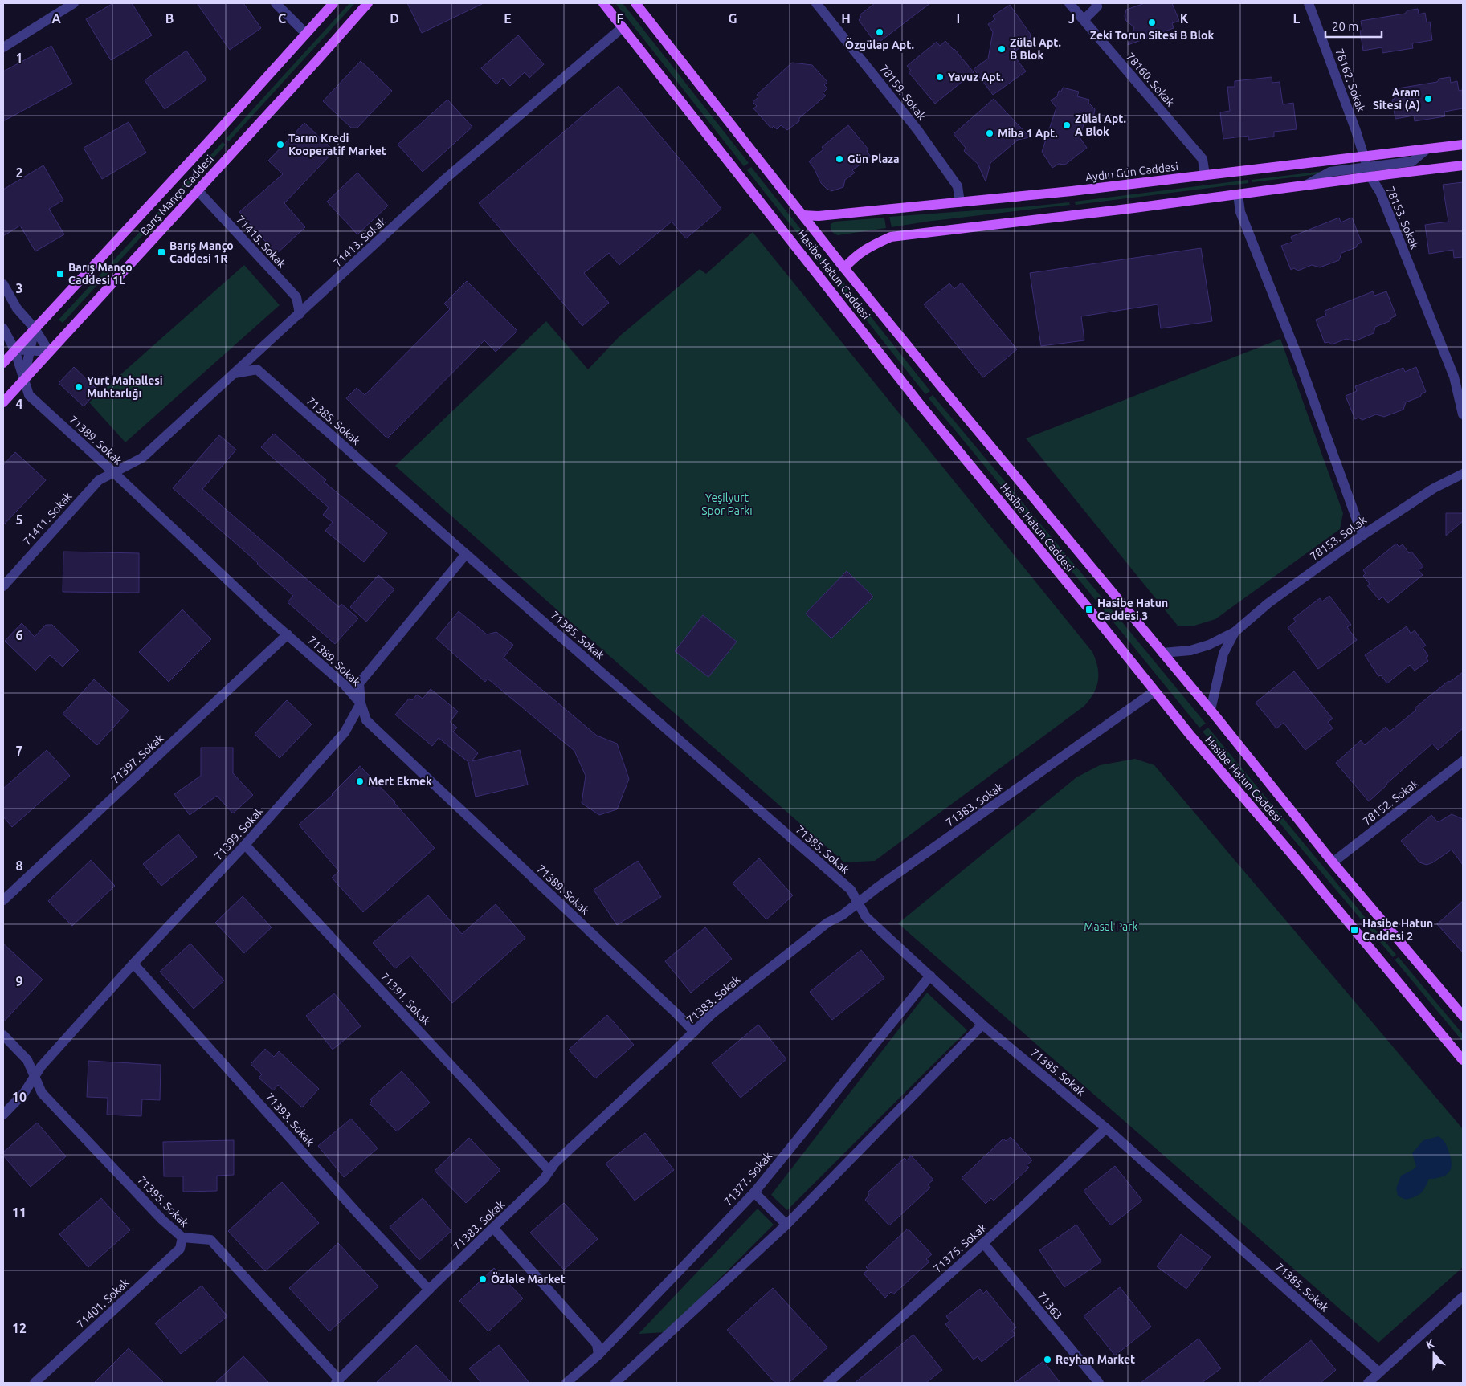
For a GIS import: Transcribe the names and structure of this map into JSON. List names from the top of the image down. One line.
{"streets":{"main road":["Aydın Gün Caddesi","Barış Manço Caddesi","Hasibe Hatun Caddesi"],"street":["78160. Sokak","78162. Sokak","78159. Sokak","78153. Sokak","71415. Sokak","71413. Sokak","71385. Sokak","71389. Sokak","71411. Sokak","71397. Sokak","78152. Sokak","71383. Sokak","71399. Sokak","71391. Sokak","71393. Sokak","71377. Sokak","71395. Sokak","71375. Sokak","71401. Sokak","71363"]},"crossings":[["78160. Sokak","Aydın Gün Caddesi"],["78162. Sokak","Aydın Gün Caddesi"],["78162. Sokak","78153. Sokak"],["78159. Sokak","Aydın Gün Caddesi"],["Aydın Gün Caddesi","Hasibe Hatun Caddesi"],["Barış Manço Caddesi","71415. Sokak"],["Barış Manço Caddesi","71389. Sokak"],["78153. Sokak","Hasibe Hatun Caddesi"],["71415. Sokak","71413. Sokak"],["71413. Sokak","Hasibe Hatun Caddesi"],["71413. Sokak","71385. Sokak"],["71413. Sokak","71389. Sokak"],["71413. Sokak","71411. Sokak"],["Hasibe Hatun Caddesi","78152. Sokak"],["Hasibe Hatun Caddesi","71383. Sokak"],["71385. Sokak","71383. Sokak"],["71385. Sokak","71377. Sokak"],["71385. Sokak","71375. Sokak"],["71389. Sokak","71411. Sokak"],["71389. Sokak","71397. Sokak"],["71389. Sokak","71383. Sokak"],["71389. Sokak","71399. Sokak"],["71383. Sokak","71391. Sokak"],["71383. Sokak","71393. Sokak"],["71383. Sokak","71395. Sokak"],["71399. Sokak","71391. Sokak"],["71399. Sokak","71393. Sokak"],["71399. Sokak","71395. Sokak"],["71395. Sokak","71401. Sokak"],["71375. Sokak","71363"]],"parks":["Yeşilyurt Spor Parkı","Masal Park"],"places":{"other":["Zeki Torun Sitesi B Blok","Özgülap Apt.","Zülal Apt. B Blok","Yavuz Apt.","Aram Sitesi (A)","Zülal Apt. A Blok","Miba 1 Apt.","Tarım Kredi Kooperatif Market","Gün Plaza","Yurt Mahallesi Muhtarlığı","Mert Ekmek","Özlale Market","Reyhan Market"],"transit":["Barış Manço Caddesi 1R","Barış Manço Caddesi 1L","Hasibe Hatun Caddesi 3","Hasibe Hatun Caddesi 2"]},"scale_bar":"20 m","north":"top","grid":{"columns":["A","B","C","D","E","F","G","H","I","J","K","L"],"rows":["1","2","3","4","5","6","7","8","9","10","11","12"]}}
